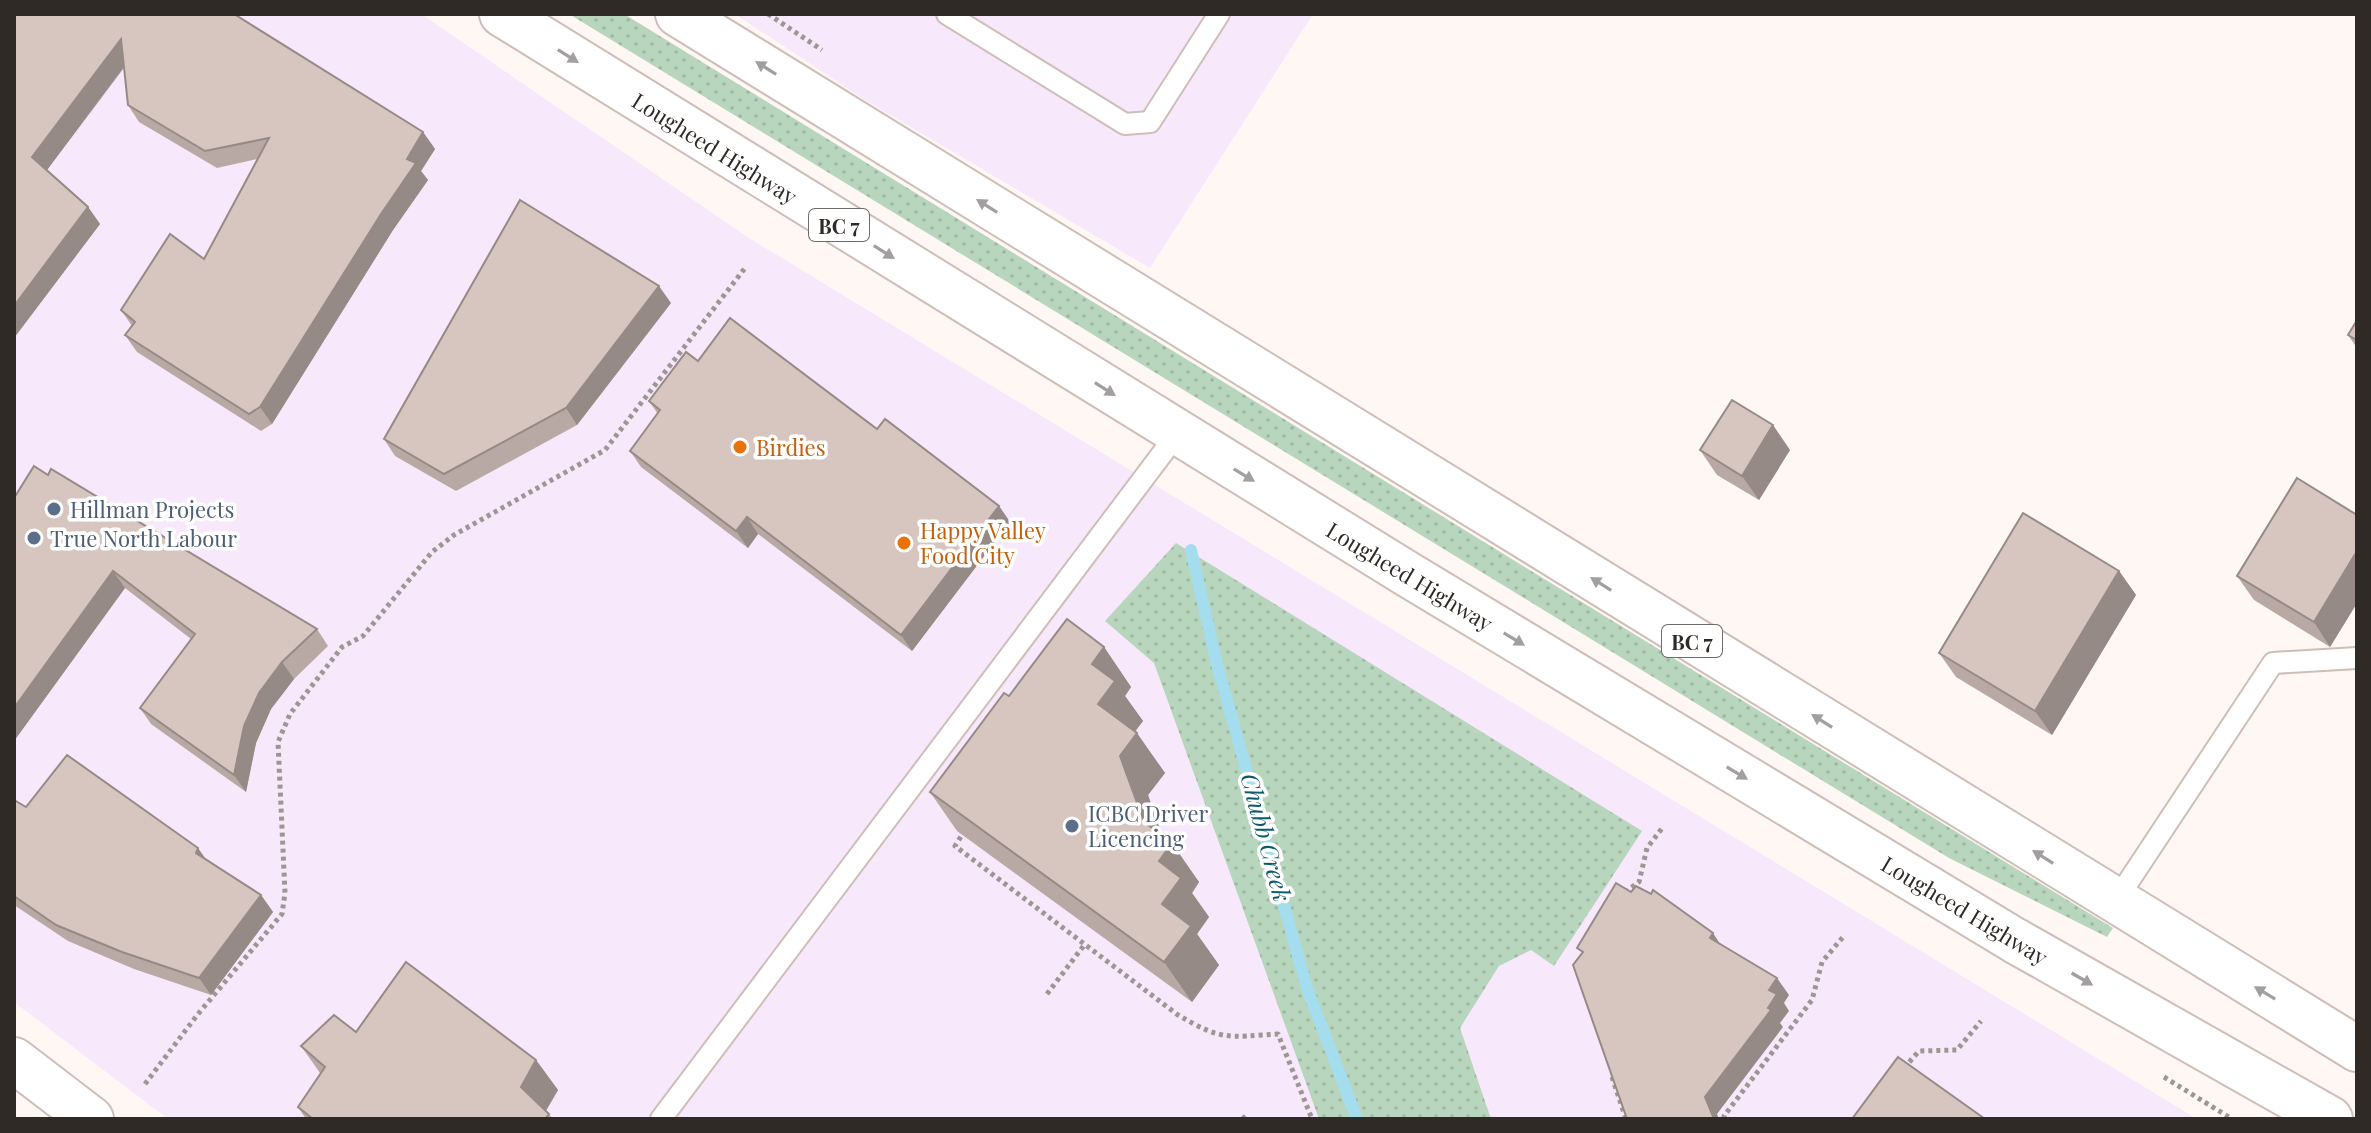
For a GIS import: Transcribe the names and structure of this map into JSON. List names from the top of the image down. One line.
{"streets":{"main road":["Lougheed Highway","BC 7"]},"water":["Chubb Creek"],"places":["Birdies","Hillman Projects","True North Labour","Happy Valley Food City","ICBC Driver Licencing"]}
